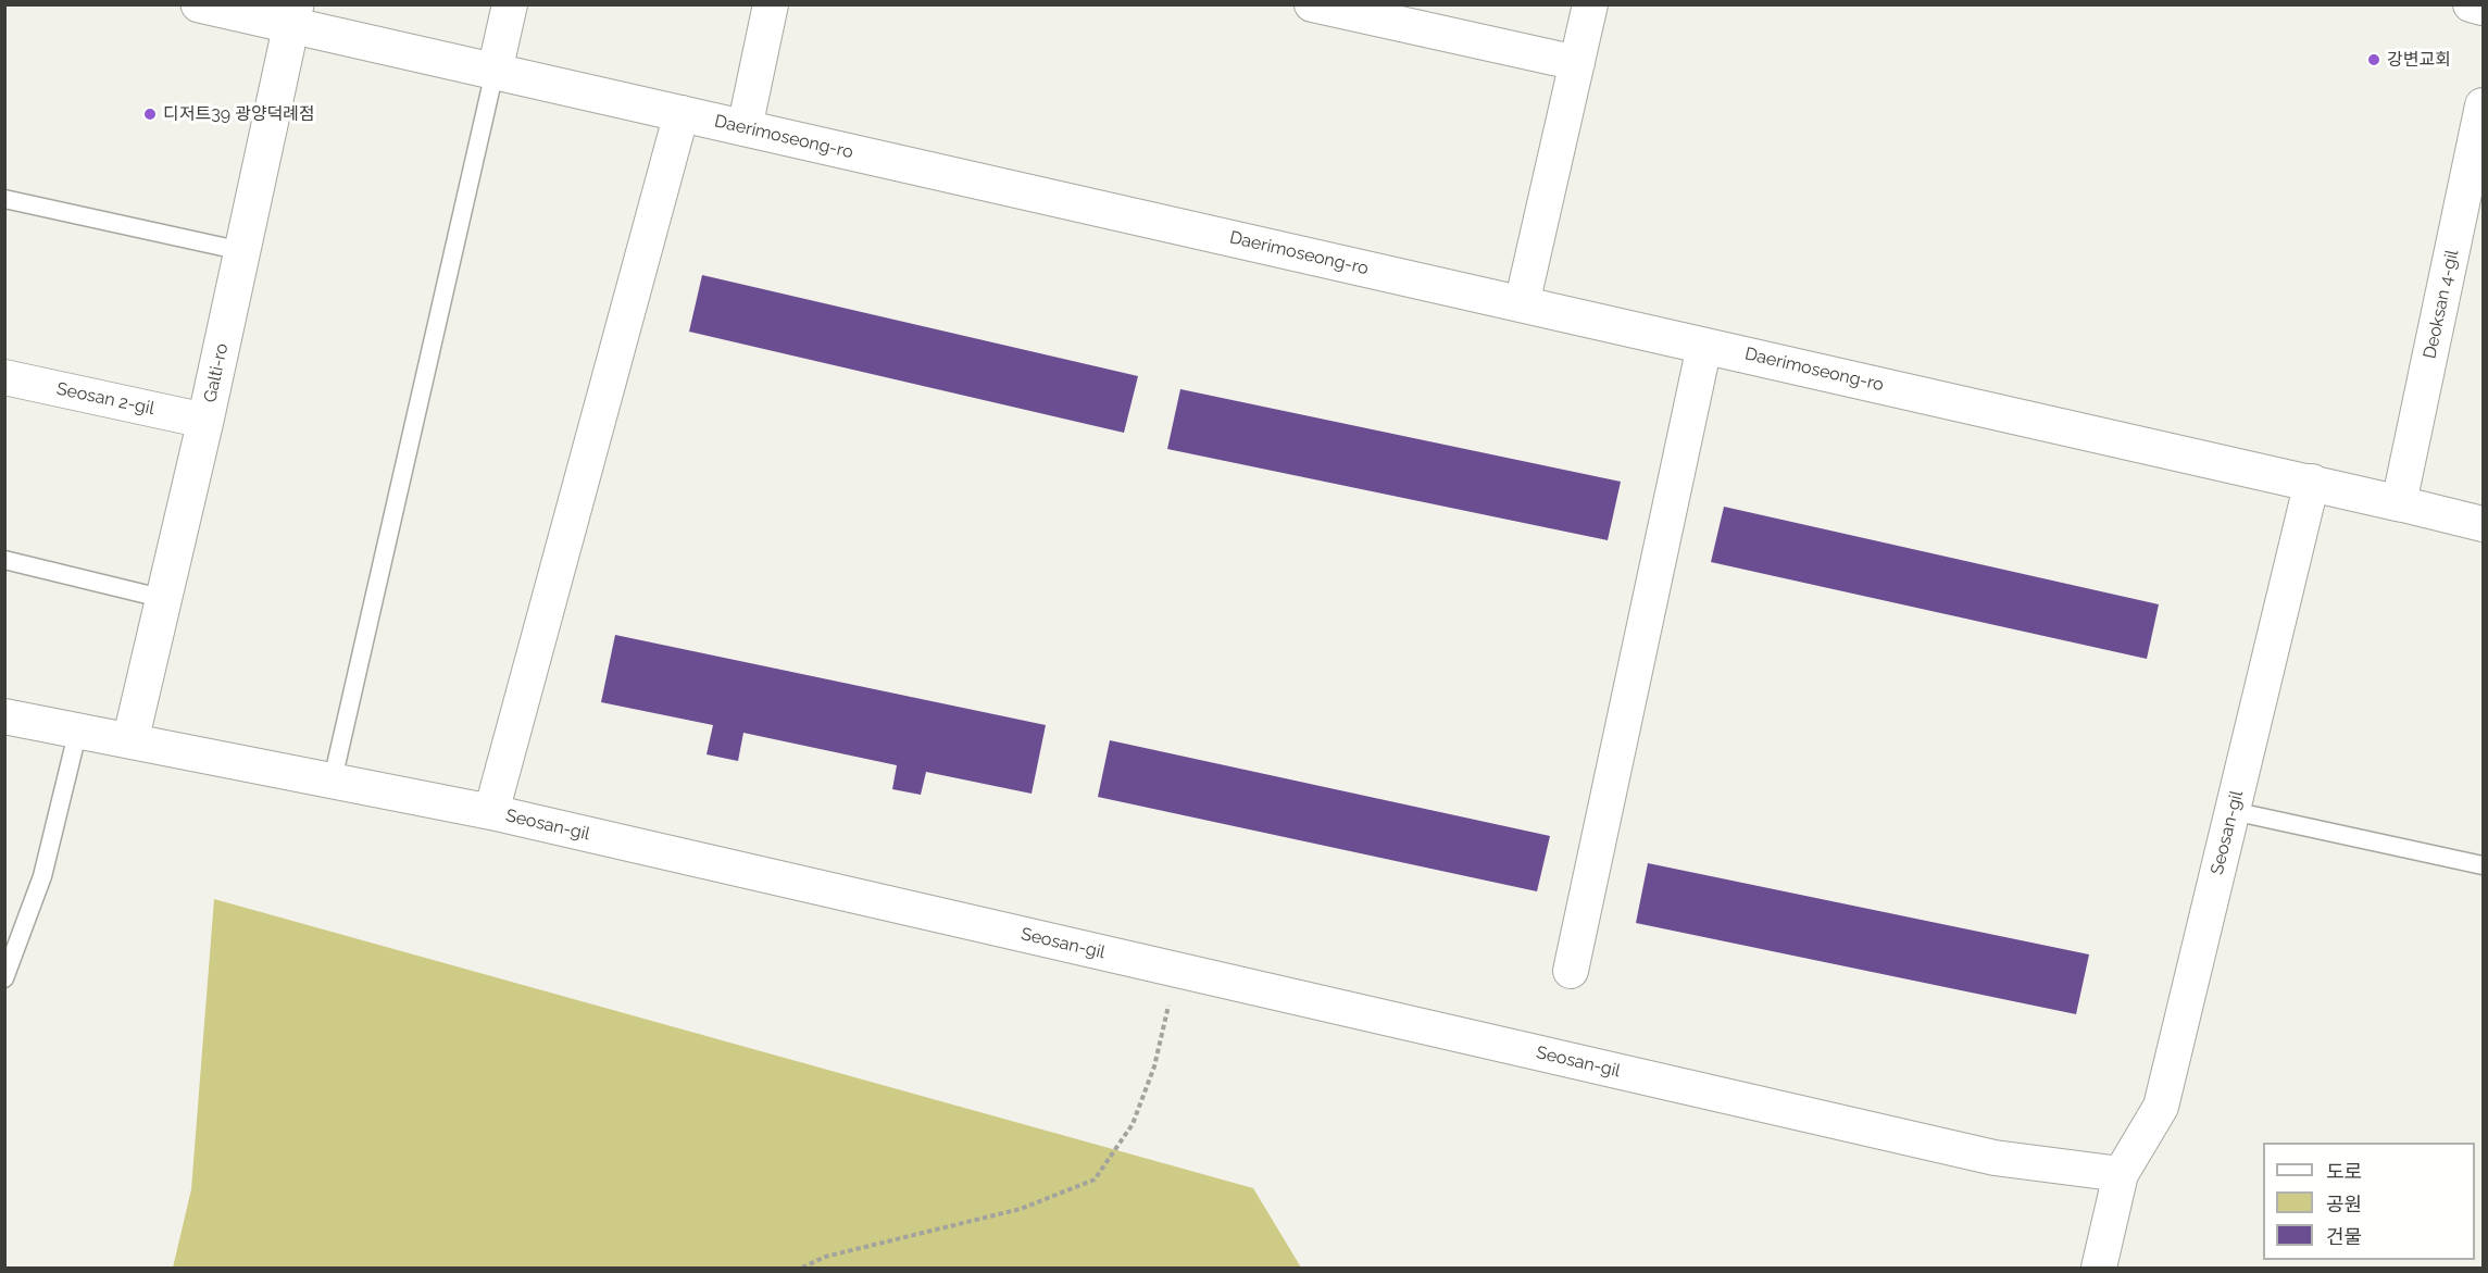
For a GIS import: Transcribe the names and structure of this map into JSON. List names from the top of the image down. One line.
{"streets":{"street":["Daerimoseong-ro","Deoksan 4-gil","Galti-ro","Seosan 2-gil","Seosan-gil"]},"crossings":[["Daerimoseong-ro","Deoksan 4-gil"],["Daerimoseong-ro","Galti-ro"],["Daerimoseong-ro","Seosan-gil"],["Galti-ro","Seosan 2-gil"],["Galti-ro","Seosan-gil"]],"places":["강변교회","디저트39 광양덕례점"],"legend":["도로","공원","건물"]}
